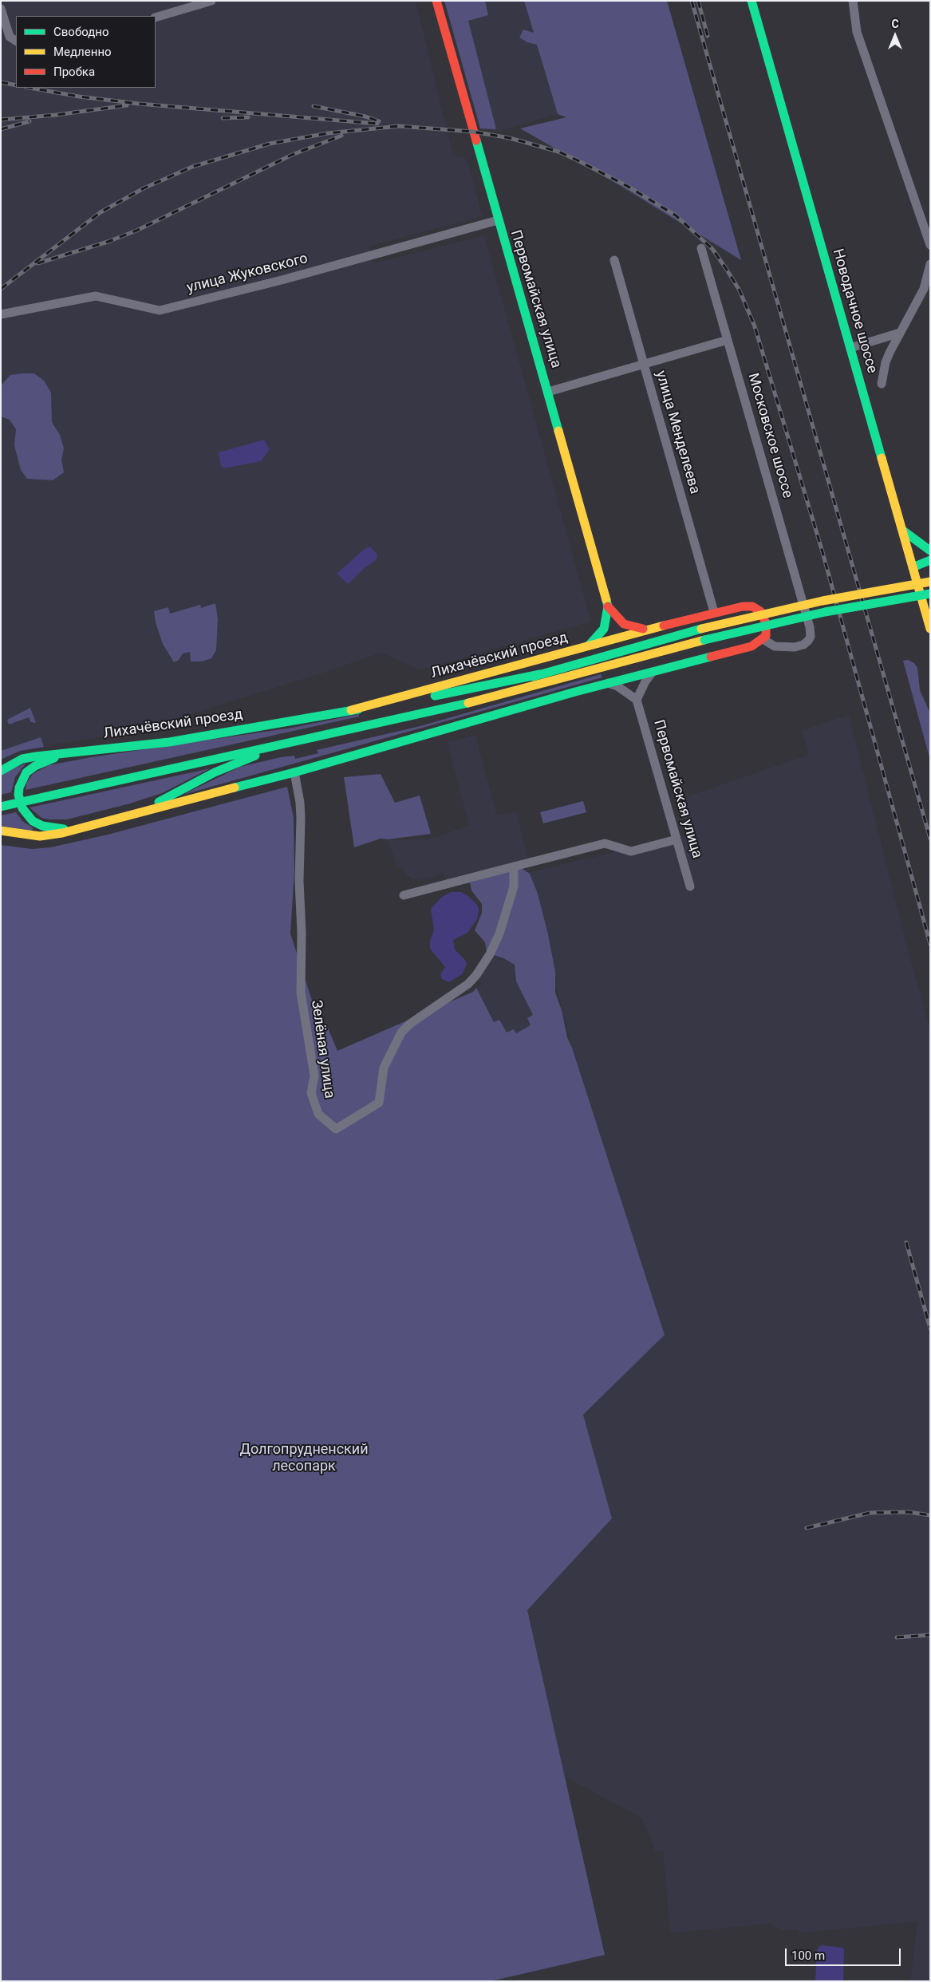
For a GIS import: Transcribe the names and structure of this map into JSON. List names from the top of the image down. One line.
{"streets":{"main road":["Первомайская улица","Новодачное шоссе","Лихачёвский проезд"],"street":["улица Жуковского","улица Менделеева","Московское шоссе","Зелёная улица"]},"crossings":[["улица Жуковского","Первомайская улица"],["улица Менделеева","Лихачёвский проезд"],["Московское шоссе","Лихачёвский проезд"]],"parks":["Долгопрудненский лесопарк"],"legend":["Свободно","Медленно","Пробка"],"scale_bar":"100 m","north":"top"}
